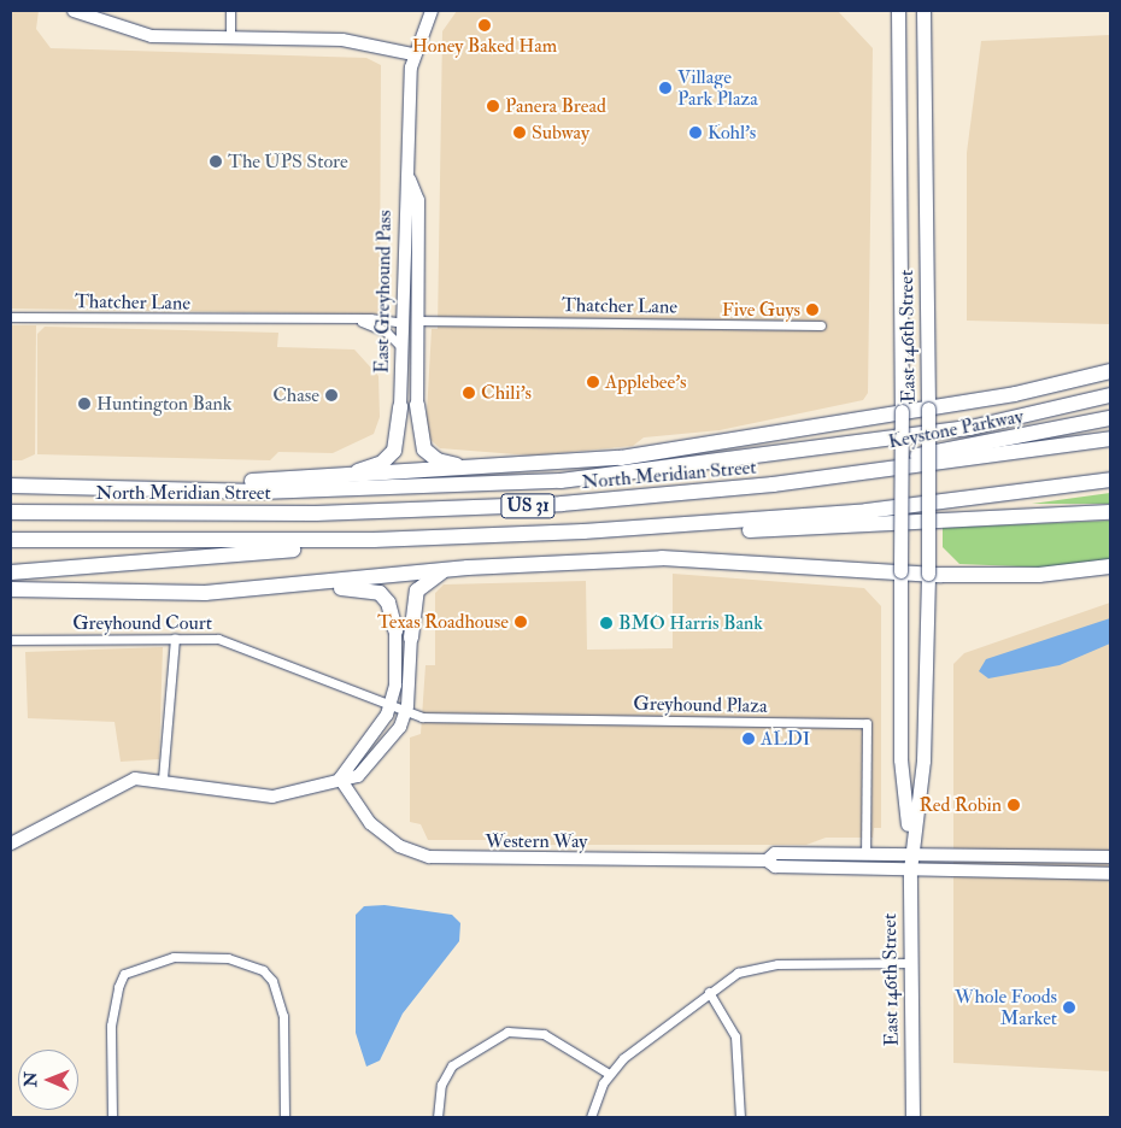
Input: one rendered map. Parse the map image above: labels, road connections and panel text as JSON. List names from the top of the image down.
{
  "streets": {
    "highway": ["Keystone Parkway", "North Meridian Street", "US 31"],
    "main road": ["East 146th Street"],
    "street": [
      "East Greyhound Pass",
      "Thatcher Lane",
      "Greyhound Court",
      "Greyhound Plaza",
      "Western Way"
    ]
  },
  "crossings": [
    ["East Greyhound Pass", "Thatcher Lane"],
    ["East 146th Street", "Western Way"],
    ["Keystone Parkway", "North Meridian Street"],
    ["Greyhound Court", "Greyhound Plaza"],
    ["Greyhound Plaza", "Western Way"]
  ],
  "places": [
    "Honey Baked Ham",
    "Village Park Plaza",
    "Panera Bread",
    "Subway",
    "Kohl's",
    "The UPS Store",
    "Five Guys",
    "Applebee's",
    "Chili's",
    "Chase",
    "Huntington Bank",
    "Texas Roadhouse",
    "BMO Harris Bank",
    "ALDI",
    "Red Robin",
    "Whole Foods Market"
  ],
  "north": "left"
}
